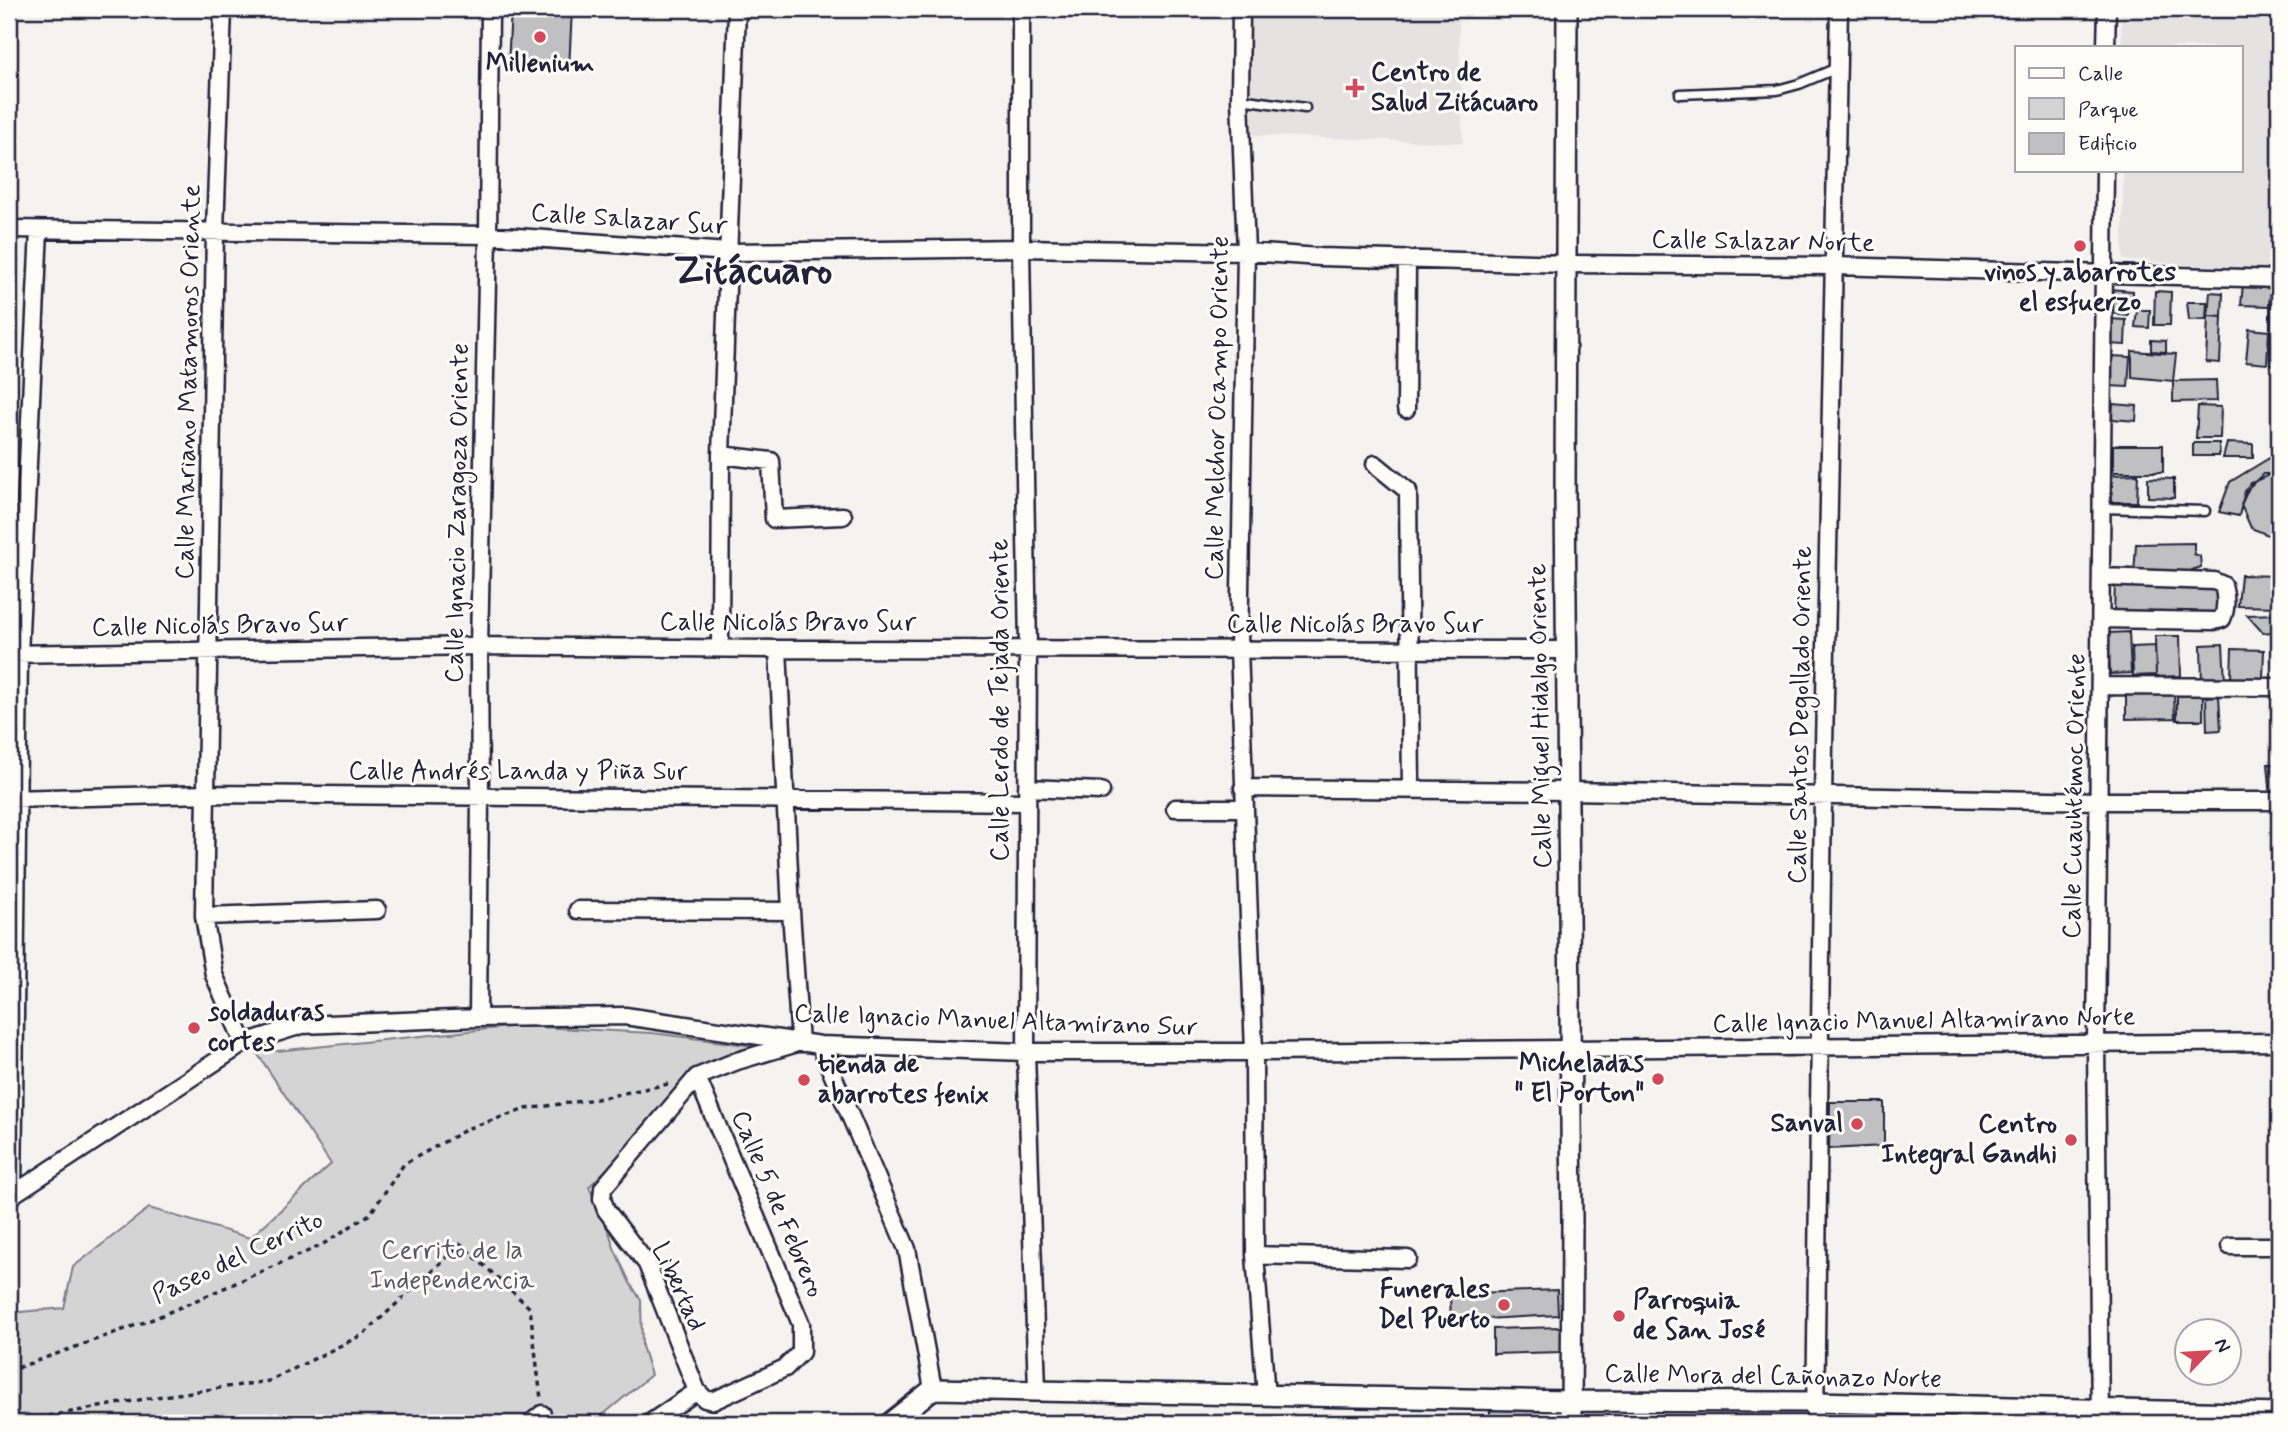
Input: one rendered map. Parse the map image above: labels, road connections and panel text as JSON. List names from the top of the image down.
{
  "streets": {
    "street": [
      "Calle Salazar Sur",
      "Calle Salazar Norte",
      "Calle Mariano Matamoros Oriente",
      "Calle Melchor Ocampo Oriente",
      "Calle Ignacio Zaragoza Oriente",
      "Calle Nicolás Bravo Sur",
      "Calle Lerdo de Tejada Oriente",
      "Calle Santos Degollado Oriente",
      "Calle Miguel Hidalgo Oriente",
      "Calle Andrés Landa y Piña Sur",
      "Calle Cuauhtémoc Oriente",
      "Calle Ignacio Manuel Altamirano Sur",
      "Calle Ignacio Manuel Altamirano Norte",
      "Calle 5 de Febrero",
      "Libertad",
      "Calle Mora del Cañonazo Norte"
    ],
    "path": ["Paseo del Cerrito"]
  },
  "crossings": [
    ["Calle Salazar Sur", "Calle Salazar Norte"],
    ["Calle Salazar Sur", "Calle Mariano Matamoros Oriente"],
    ["Calle Salazar Sur", "Calle Melchor Ocampo Oriente"],
    ["Calle Salazar Sur", "Calle Ignacio Zaragoza Oriente"],
    ["Calle Salazar Sur", "Calle Lerdo de Tejada Oriente"],
    ["Calle Salazar Norte", "Calle Melchor Ocampo Oriente"],
    ["Calle Salazar Norte", "Calle Santos Degollado Oriente"],
    ["Calle Salazar Norte", "Calle Miguel Hidalgo Oriente"],
    ["Calle Salazar Norte", "Calle Cuauhtémoc Oriente"],
    ["Calle Mariano Matamoros Oriente", "Calle Nicolás Bravo Sur"],
    ["Calle Mariano Matamoros Oriente", "Calle Andrés Landa y Piña Sur"],
    ["Calle Mariano Matamoros Oriente", "Calle Ignacio Manuel Altamirano Sur"],
    ["Calle Melchor Ocampo Oriente", "Calle Nicolás Bravo Sur"],
    ["Calle Melchor Ocampo Oriente", "Calle Ignacio Manuel Altamirano Sur"],
    ["Calle Melchor Ocampo Oriente", "Calle Mora del Cañonazo Norte"],
    ["Calle Ignacio Zaragoza Oriente", "Calle Nicolás Bravo Sur"],
    ["Calle Ignacio Zaragoza Oriente", "Calle Andrés Landa y Piña Sur"],
    ["Calle Ignacio Zaragoza Oriente", "Calle Ignacio Manuel Altamirano Sur"],
    ["Calle Nicolás Bravo Sur", "Calle Lerdo de Tejada Oriente"],
    ["Calle Nicolás Bravo Sur", "Calle Miguel Hidalgo Oriente"],
    ["Calle Lerdo de Tejada Oriente", "Calle Andrés Landa y Piña Sur"],
    ["Calle Lerdo de Tejada Oriente", "Calle Ignacio Manuel Altamirano Sur"],
    ["Calle Lerdo de Tejada Oriente", "Calle Mora del Cañonazo Norte"],
    ["Calle Santos Degollado Oriente", "Calle Ignacio Manuel Altamirano Norte"],
    ["Calle Santos Degollado Oriente", "Calle Mora del Cañonazo Norte"],
    ["Calle Miguel Hidalgo Oriente", "Calle Ignacio Manuel Altamirano Sur"],
    ["Calle Miguel Hidalgo Oriente", "Calle Ignacio Manuel Altamirano Norte"],
    ["Calle Miguel Hidalgo Oriente", "Calle Mora del Cañonazo Norte"],
    ["Calle Cuauhtémoc Oriente", "Calle Ignacio Manuel Altamirano Norte"],
    ["Calle Cuauhtémoc Oriente", "Calle Mora del Cañonazo Norte"],
    ["Calle Ignacio Manuel Altamirano Sur", "Calle Ignacio Manuel Altamirano Norte"],
    ["Calle 5 de Febrero", "Paseo del Cerrito"],
    ["Calle 5 de Febrero", "Libertad"],
    ["Paseo del Cerrito", "Libertad"]
  ],
  "districts": ["Zitácuaro"],
  "parks": ["Cerrito de la Independencia"],
  "places": {
    "other": [
      "Millenium",
      "vinos y abarrotes el esfuerzo",
      "soldaduras cortes",
      "Micheladas \" El Porton\"",
      "tienda de abarrotes fenix",
      "Sanval",
      "Centro Integral Gandhi",
      "Funerales Del Puerto",
      "Parroquia de San José"
    ],
    "health": ["Centro de Salud Zitácuaro"]
  },
  "legend": ["Calle", "Parque", "Edificio"],
  "north": "top right"
}
